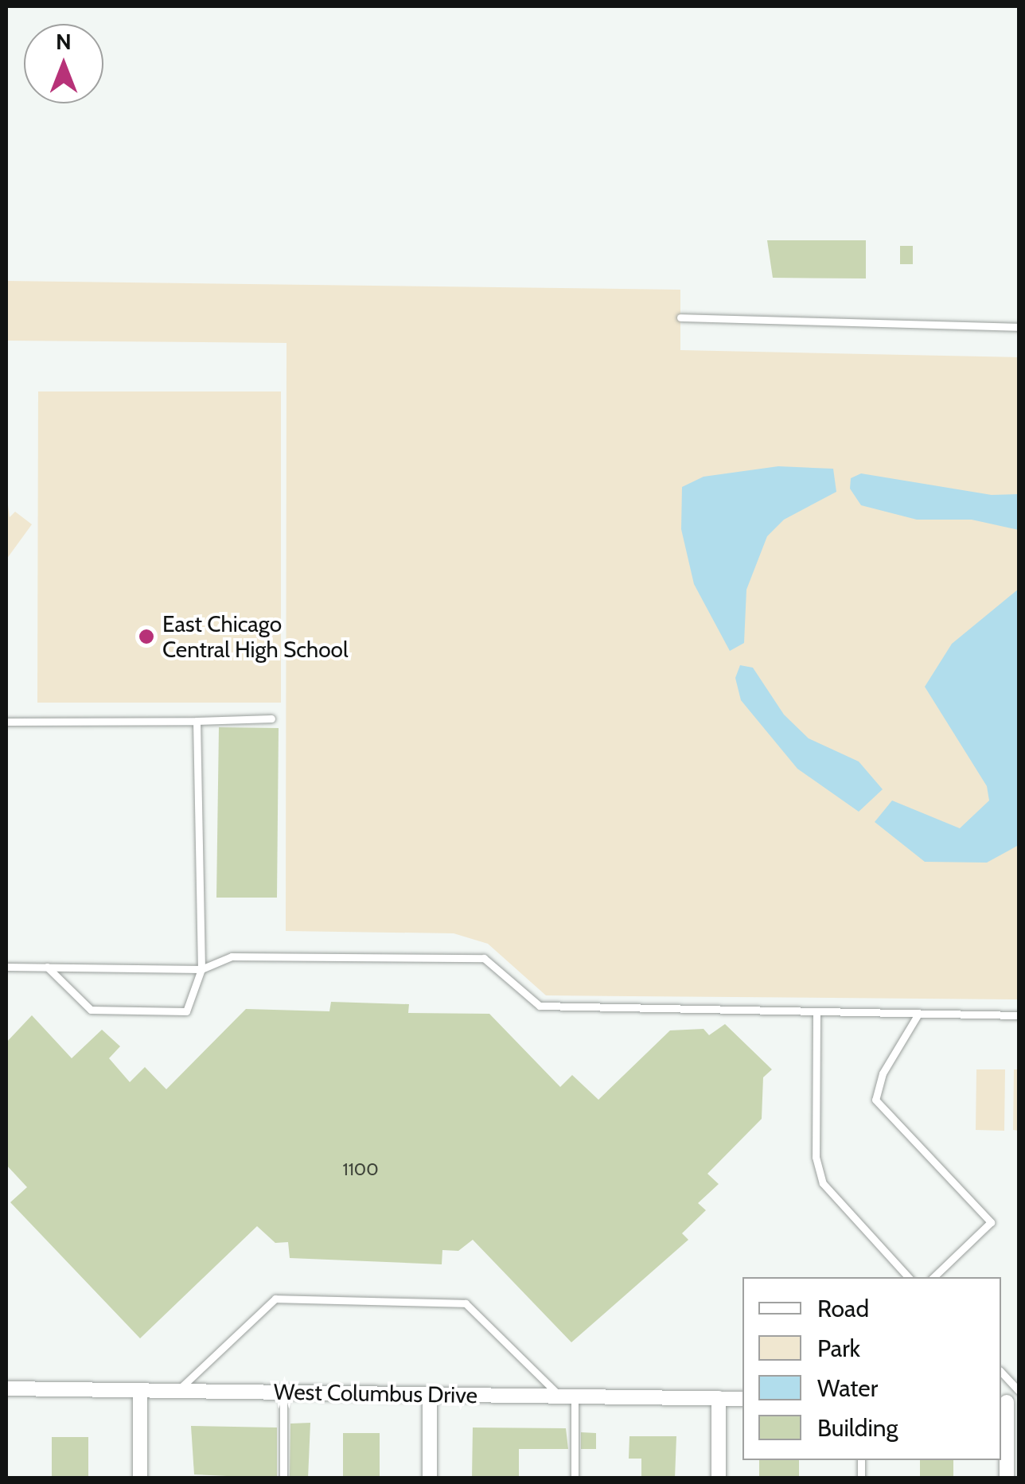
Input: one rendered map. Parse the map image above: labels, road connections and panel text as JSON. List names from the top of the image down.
{
  "streets": {
    "street": ["West Columbus Drive"]
  },
  "places": ["East Chicago Central High School"],
  "house_numbers": ["1100"],
  "legend": [
    "Road",
    "Park",
    "Water",
    "Building"
  ],
  "north": "top"
}
